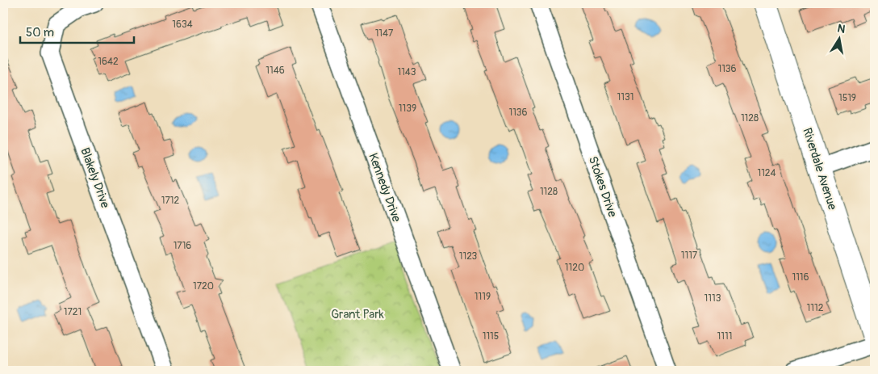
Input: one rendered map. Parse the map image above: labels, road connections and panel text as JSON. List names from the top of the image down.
{
  "streets": {
    "street": [
      "Riverdale Avenue",
      "Blakely Drive",
      "Stokes Drive",
      "Kennedy Drive"
    ]
  },
  "parks": ["Grant Park"],
  "house_numbers": [
    "1634",
    "1147",
    "1642",
    "1136",
    "1146",
    "1143",
    "1131",
    "1519",
    "1139",
    "1136",
    "1128",
    "1124",
    "1128",
    "1712",
    "1716",
    "1117",
    "1123",
    "1120",
    "1116",
    "1720",
    "1119",
    "1113",
    "1112",
    "1721",
    "1115",
    "1111"
  ],
  "scale_bar": "50 m",
  "north": "top"
}
